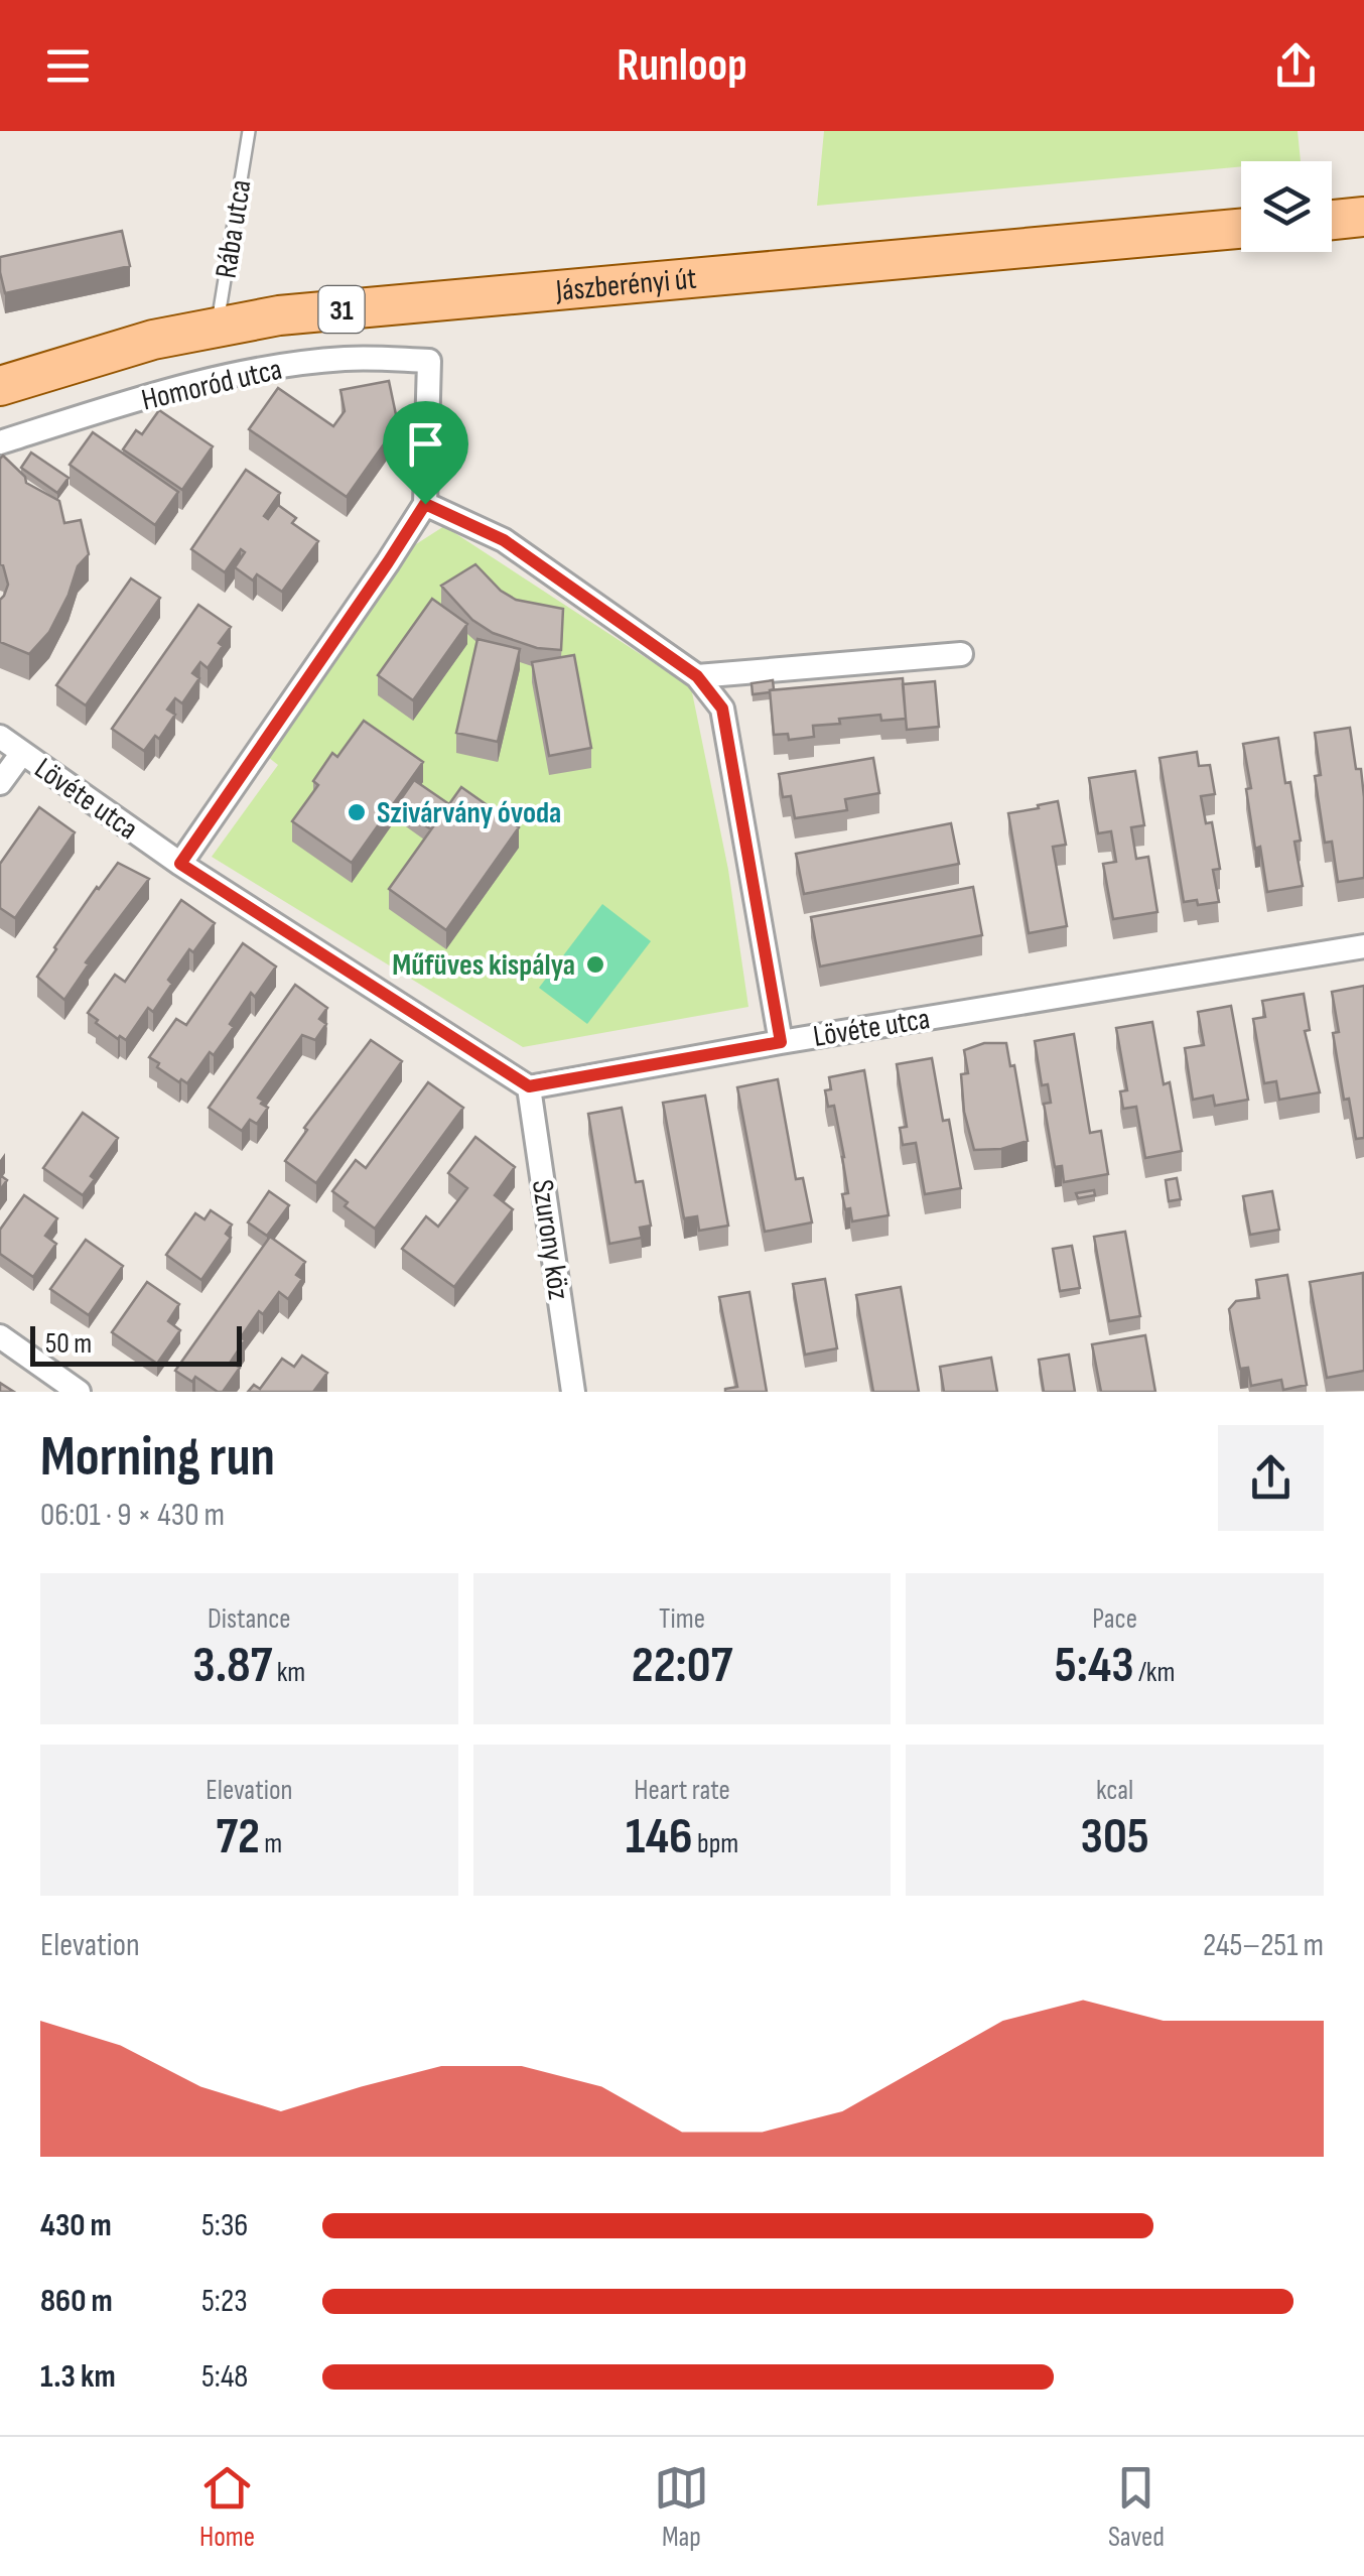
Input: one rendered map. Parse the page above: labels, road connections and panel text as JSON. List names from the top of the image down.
{
  "streets": {
    "main road": ["Jászberényi út", "31"],
    "street": ["Homoród utca", "Lövéte utca", "Szurony köz"],
    "lane": ["Rába utca"]
  },
  "crossings": [
    ["Rába utca", "Jászberényi út"],
    ["Lövéte utca", "Szurony köz"]
  ],
  "places": ["Szivárvány óvoda", "Műfüves kispálya"],
  "scale_bar": "50 m",
  "page": {
    "header": "Runloop",
    "scale": "50 m",
    "heading": ["Morning run", "06:01 · 9 × 430 m"],
    "stats": [
      ["Distance", "3.87 km"],
      ["Time", "22:07"],
      ["Pace", "5:43 /km"],
      ["Elevation", "72 m"],
      ["Heart rate", "146 bpm"],
      ["kcal", "305"]
    ],
    "chart": ["Elevation", "245–251 m"],
    "list": [
      {
        "name": "430 m",
        "note": "5:36"
      },
      {
        "name": "860 m",
        "note": "5:23"
      },
      {
        "name": "1.3 km",
        "note": "5:48"
      }
    ],
    "tabs": ["Home", "Map", "Saved"]
  }
}
